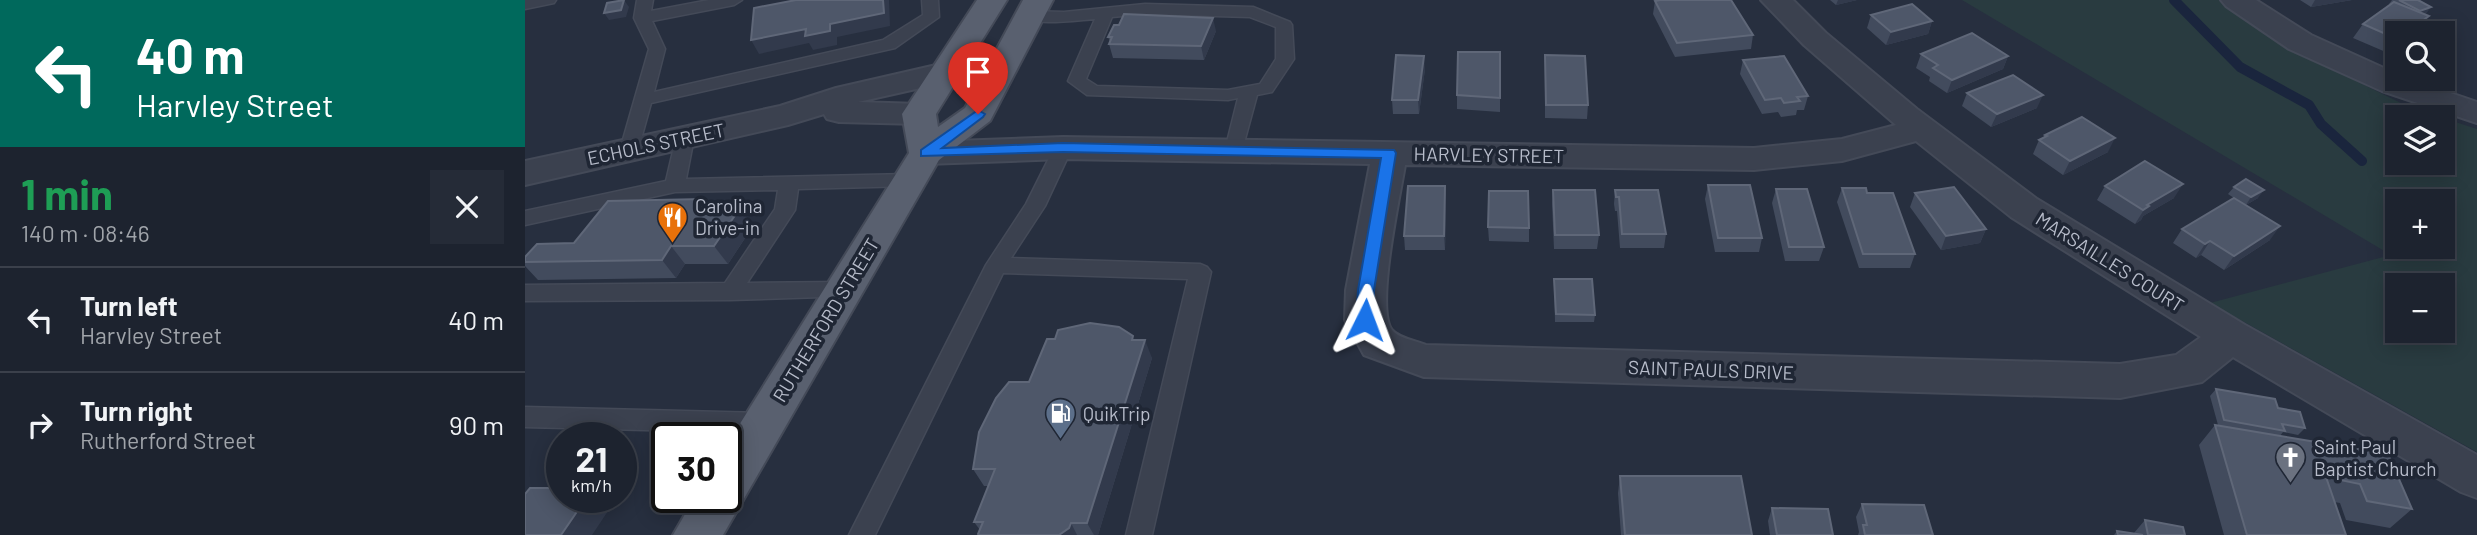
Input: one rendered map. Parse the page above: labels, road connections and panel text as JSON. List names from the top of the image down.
{
  "streets": {
    "main road": ["RUTHERFORD STREET"],
    "street": [
      "ECHOLS STREET",
      "HARVLEY STREET",
      "MARSAILLES COURT",
      "SAINT PAULS DRIVE"
    ]
  },
  "crossings": [
    ["HARVLEY STREET", "MARSAILLES COURT"],
    ["HARVLEY STREET", "RUTHERFORD STREET"],
    ["HARVLEY STREET", "SAINT PAULS DRIVE"],
    ["MARSAILLES COURT", "SAINT PAULS DRIVE"]
  ],
  "places": {
    "restaurant": ["Carolina Drive-in"],
    "fuel station": ["QuikTrip"],
    "church": ["Saint Paul Baptist Church"]
  },
  "page": {
    "turn": ["40 m", "Harvley Street"],
    "map_buttons": ["+", "−"],
    "heading": ["1 min", "140 m · 08:46"],
    "list": [
      {
        "name": "Turn left",
        "note": "Harvley Street",
        "value": "40 m"
      },
      {
        "name": "Turn right",
        "note": "Rutherford Street",
        "value": "90 m"
      }
    ],
    "speed": "21 km/h",
    "limit": "30"
  }
}
